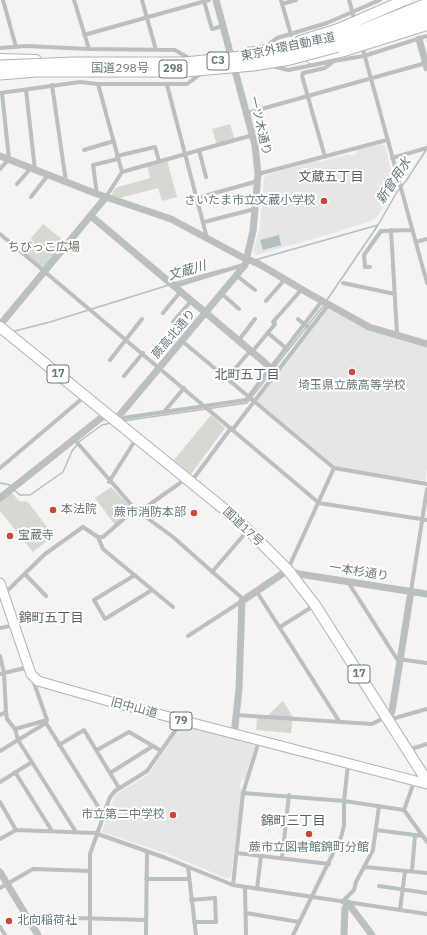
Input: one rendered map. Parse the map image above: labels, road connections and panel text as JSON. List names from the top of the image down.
{
  "streets": {
    "highway": [
      "東京外環自動車道",
      "C3",
      "国道298号",
      "298",
      "17",
      "国道17号"
    ],
    "main road": ["旧中山道", "79"],
    "street": ["一ツ木通り", "蕨高北通り", "一本杉通り"]
  },
  "crossings": [
    ["東京外環自動車道", "国道298号"],
    ["国道298号", "一ツ木通り"],
    ["一ツ木通り", "蕨高北通り"],
    ["蕨高北通り", "国道17号"],
    ["国道17号", "一本杉通り"]
  ],
  "districts": [
    "文蔵五丁目",
    "北町五丁目",
    "錦町五丁目",
    "錦町三丁目"
  ],
  "water": ["新曾用水", "文蔵川"],
  "parks": ["ちびっこ広場"],
  "places": [
    "さいたま市立文蔵小学校",
    "埼玉県立蕨高等学校",
    "本法院",
    "蕨市消防本部",
    "宝蔵寺",
    "市立第二中学校",
    "蕨市立図書館錦町分館",
    "北向稲荷社"
  ]
}
